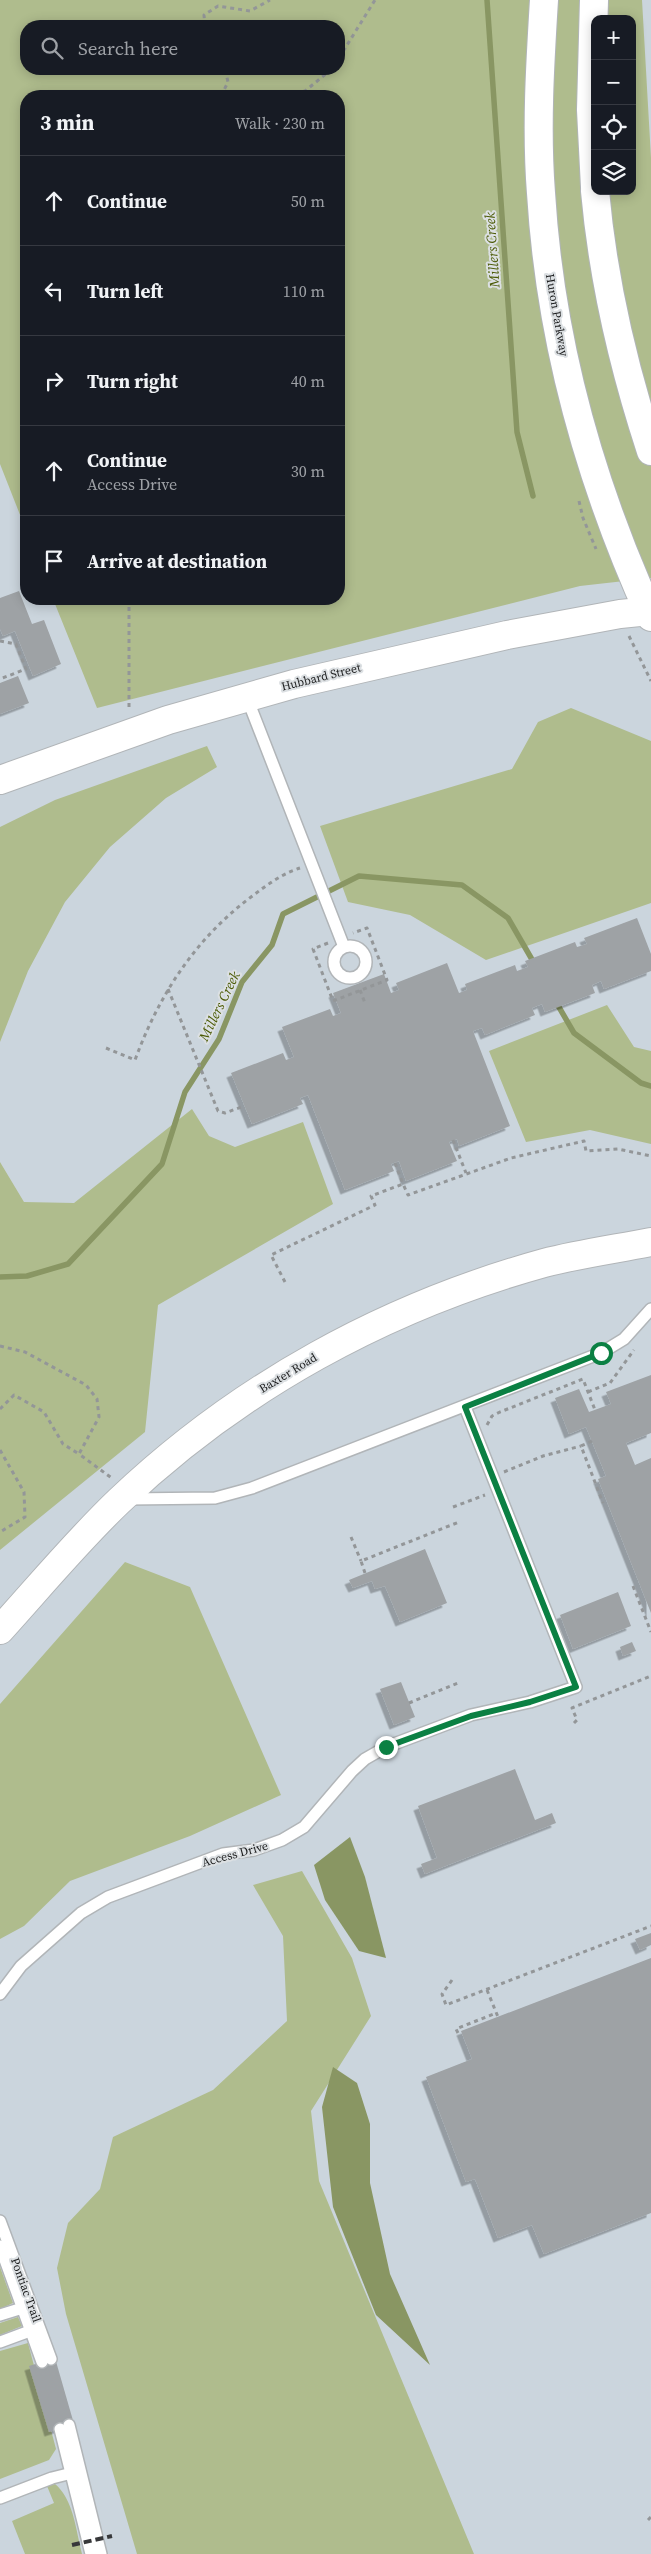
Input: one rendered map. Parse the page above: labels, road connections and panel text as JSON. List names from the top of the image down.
{
  "streets": {
    "street": ["Huron Parkway", "Hubbard Street", "Baxter Road"],
    "lane": ["Access Drive", "Pontiac Trail"]
  },
  "crossings": [
    ["Huron Parkway", "Hubbard Street"]
  ],
  "water": ["Millers Creek"],
  "page": {
    "map_buttons": ["+", "−"],
    "search": "Search here",
    "heading": ["3 min", "Walk · 230 m"],
    "list": [
      ["Continue", "50 m"],
      ["Turn left", "110 m"],
      ["Turn right", "40 m"],
      ["Continue", "Access Drive", "30 m"],
      "Arrive at destination"
    ]
  }
}
